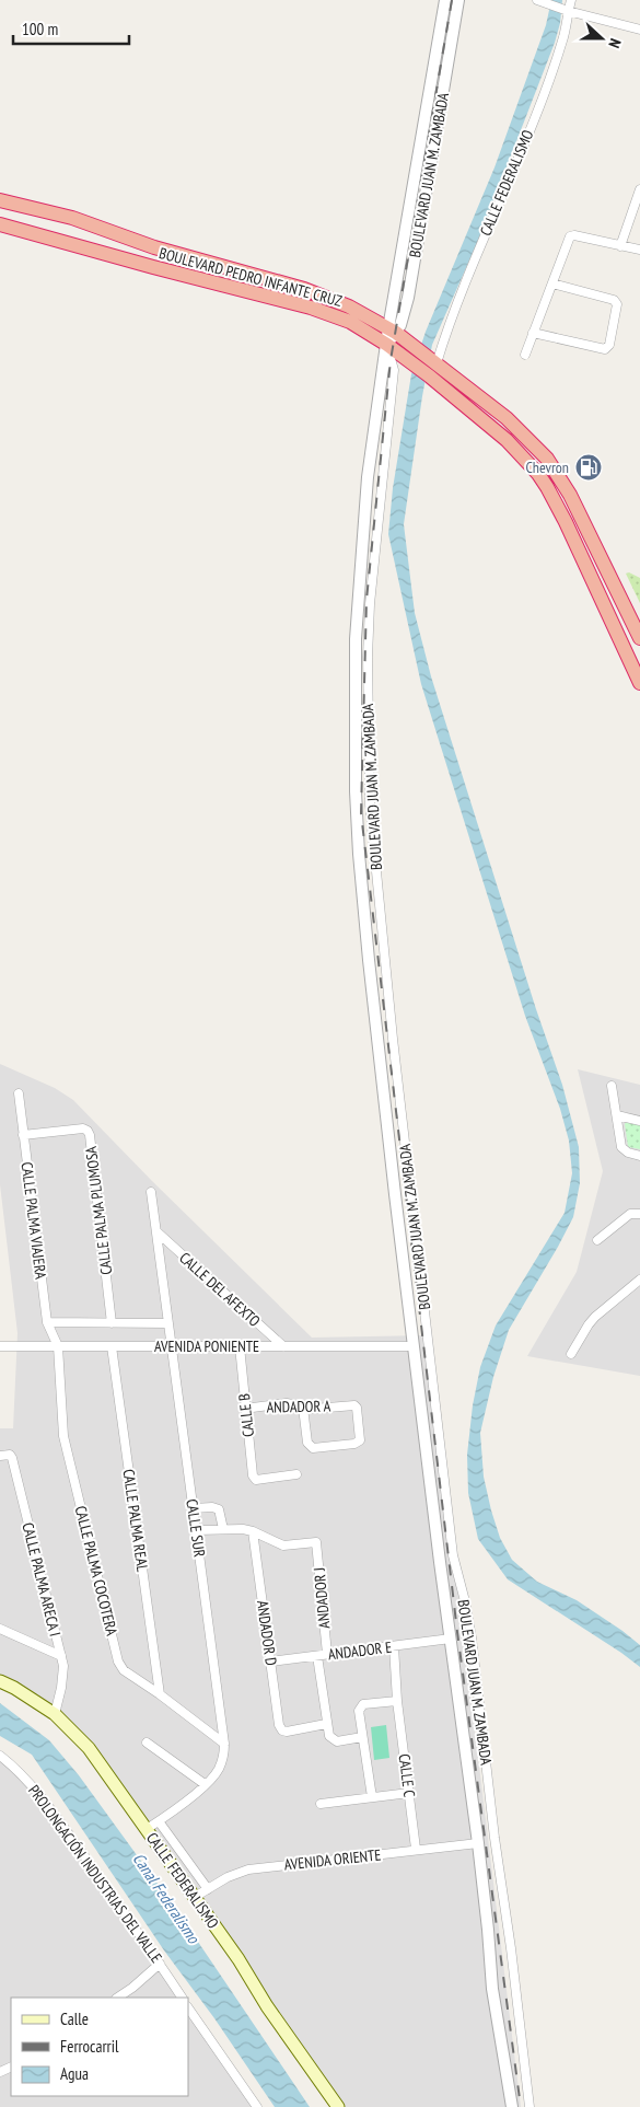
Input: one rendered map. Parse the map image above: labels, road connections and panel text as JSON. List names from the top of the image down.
{
  "streets": {
    "highway": ["BOULEVARD PEDRO INFANTE CRUZ"],
    "main road": ["CALLE FEDERALISMO"],
    "street": [
      "BOULEVARD JUAN M. ZAMBADA",
      "CALLE PALMA PLUMOSA",
      "CALLE PALMA VIAJERA",
      "CALLE DEL AFEXTO",
      "AVENIDA PONIENTE",
      "ANDADOR A",
      "CALLE B",
      "CALLE PALMA REAL",
      "CALLE SUR",
      "CALLE PALMA COCOTERA",
      "CALLE PALMA ARECA I",
      "ANDADOR J",
      "ANDADOR D",
      "ANDADOR E",
      "CALLE C",
      "AVENIDA ORIENTE",
      "PROLONGACIÓN INDUSTRIAS DEL VALLE"
    ]
  },
  "crossings": [
    ["BOULEVARD JUAN M. ZAMBADA", "BOULEVARD PEDRO INFANTE CRUZ"],
    ["BOULEVARD JUAN M. ZAMBADA", "AVENIDA PONIENTE"],
    ["BOULEVARD JUAN M. ZAMBADA", "ANDADOR E"],
    ["BOULEVARD JUAN M. ZAMBADA", "AVENIDA ORIENTE"],
    ["CALLE FEDERALISMO", "BOULEVARD PEDRO INFANTE CRUZ"],
    ["CALLE FEDERALISMO", "CALLE SUR"],
    ["CALLE FEDERALISMO", "CALLE PALMA ARECA I"],
    ["CALLE FEDERALISMO", "AVENIDA ORIENTE"],
    ["CALLE PALMA PLUMOSA", "CALLE PALMA VIAJERA"],
    ["CALLE PALMA VIAJERA", "AVENIDA PONIENTE"],
    ["CALLE PALMA VIAJERA", "CALLE PALMA COCOTERA"],
    ["CALLE DEL AFEXTO", "AVENIDA PONIENTE"],
    ["CALLE DEL AFEXTO", "CALLE SUR"],
    ["AVENIDA PONIENTE", "CALLE B"],
    ["AVENIDA PONIENTE", "CALLE PALMA REAL"],
    ["AVENIDA PONIENTE", "CALLE SUR"],
    ["AVENIDA PONIENTE", "CALLE PALMA COCOTERA"],
    ["ANDADOR A", "CALLE B"],
    ["CALLE PALMA REAL", "CALLE PALMA COCOTERA"],
    ["CALLE SUR", "CALLE PALMA COCOTERA"],
    ["ANDADOR J", "ANDADOR D"],
    ["ANDADOR J", "ANDADOR E"],
    ["ANDADOR D", "ANDADOR E"],
    ["ANDADOR E", "CALLE C"],
    ["CALLE C", "AVENIDA ORIENTE"]
  ],
  "water": ["Canal Federalismo"],
  "places": {
    "fuel station": ["Chevron"]
  },
  "legend": ["Calle", "Ferrocarril", "Agua"],
  "scale_bar": "100 m",
  "north": "right"
}
